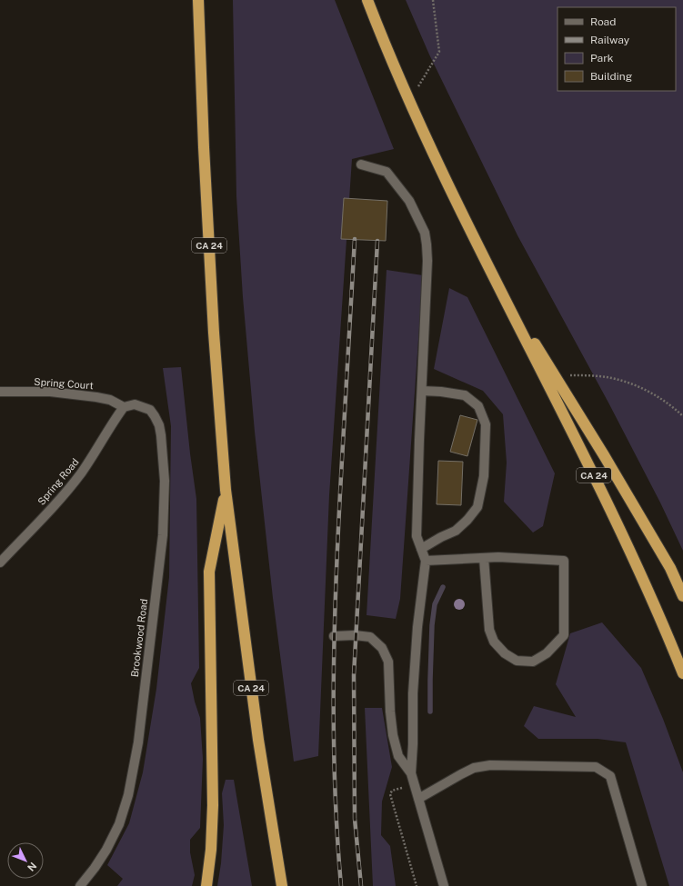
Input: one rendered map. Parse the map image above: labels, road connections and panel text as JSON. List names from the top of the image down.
{
  "streets": {
    "highway": ["CA 24"],
    "street": ["Spring Court", "Spring Road", "Brookwood Road"]
  },
  "crossings": [
    ["Spring Court", "Spring Road"],
    ["Spring Court", "Brookwood Road"],
    ["Spring Road", "Brookwood Road"]
  ],
  "legend": [
    "Road",
    "Railway",
    "Park",
    "Building"
  ],
  "north": "bottom right"
}
